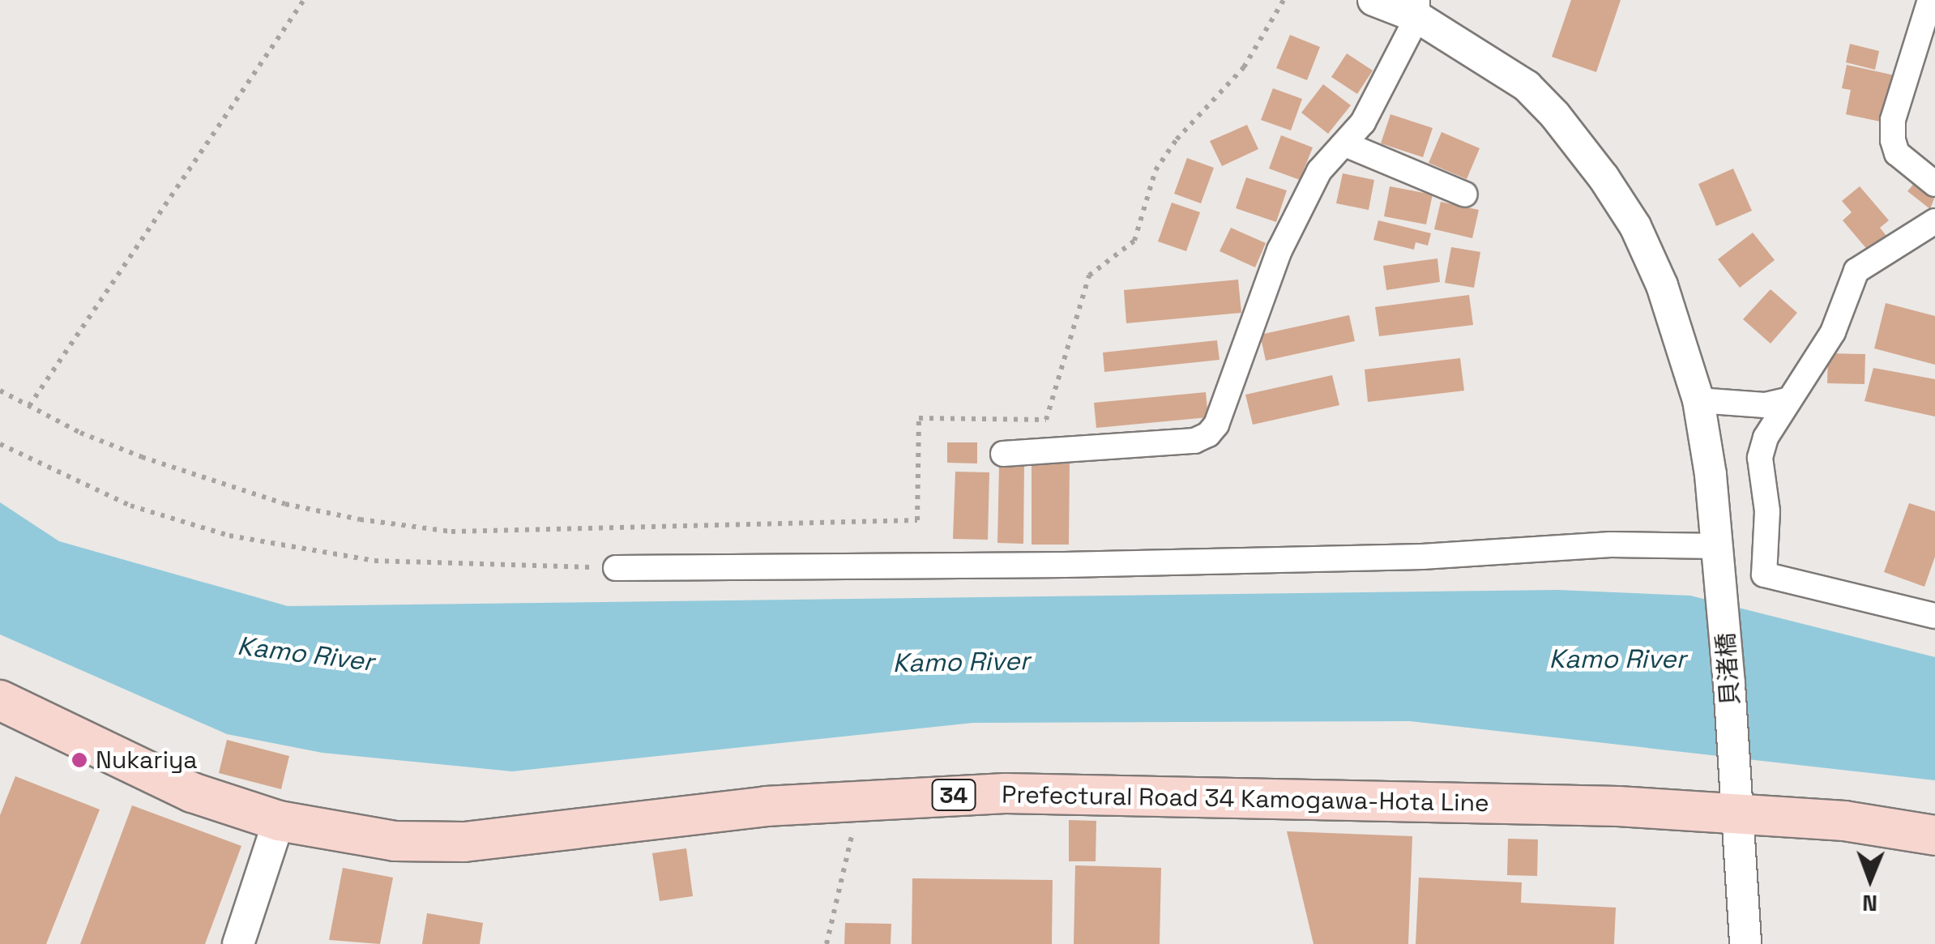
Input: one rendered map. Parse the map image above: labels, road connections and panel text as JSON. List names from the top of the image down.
{
  "streets": {
    "main road": ["34", "Prefectural Road 34 Kamogawa-Hota Line"],
    "street": ["貝渚橋"]
  },
  "crossings": [
    ["貝渚橋", "Prefectural Road 34 Kamogawa-Hota Line"]
  ],
  "water": ["Kamo River"],
  "places": ["Nukariya"],
  "north": "bottom"
}
